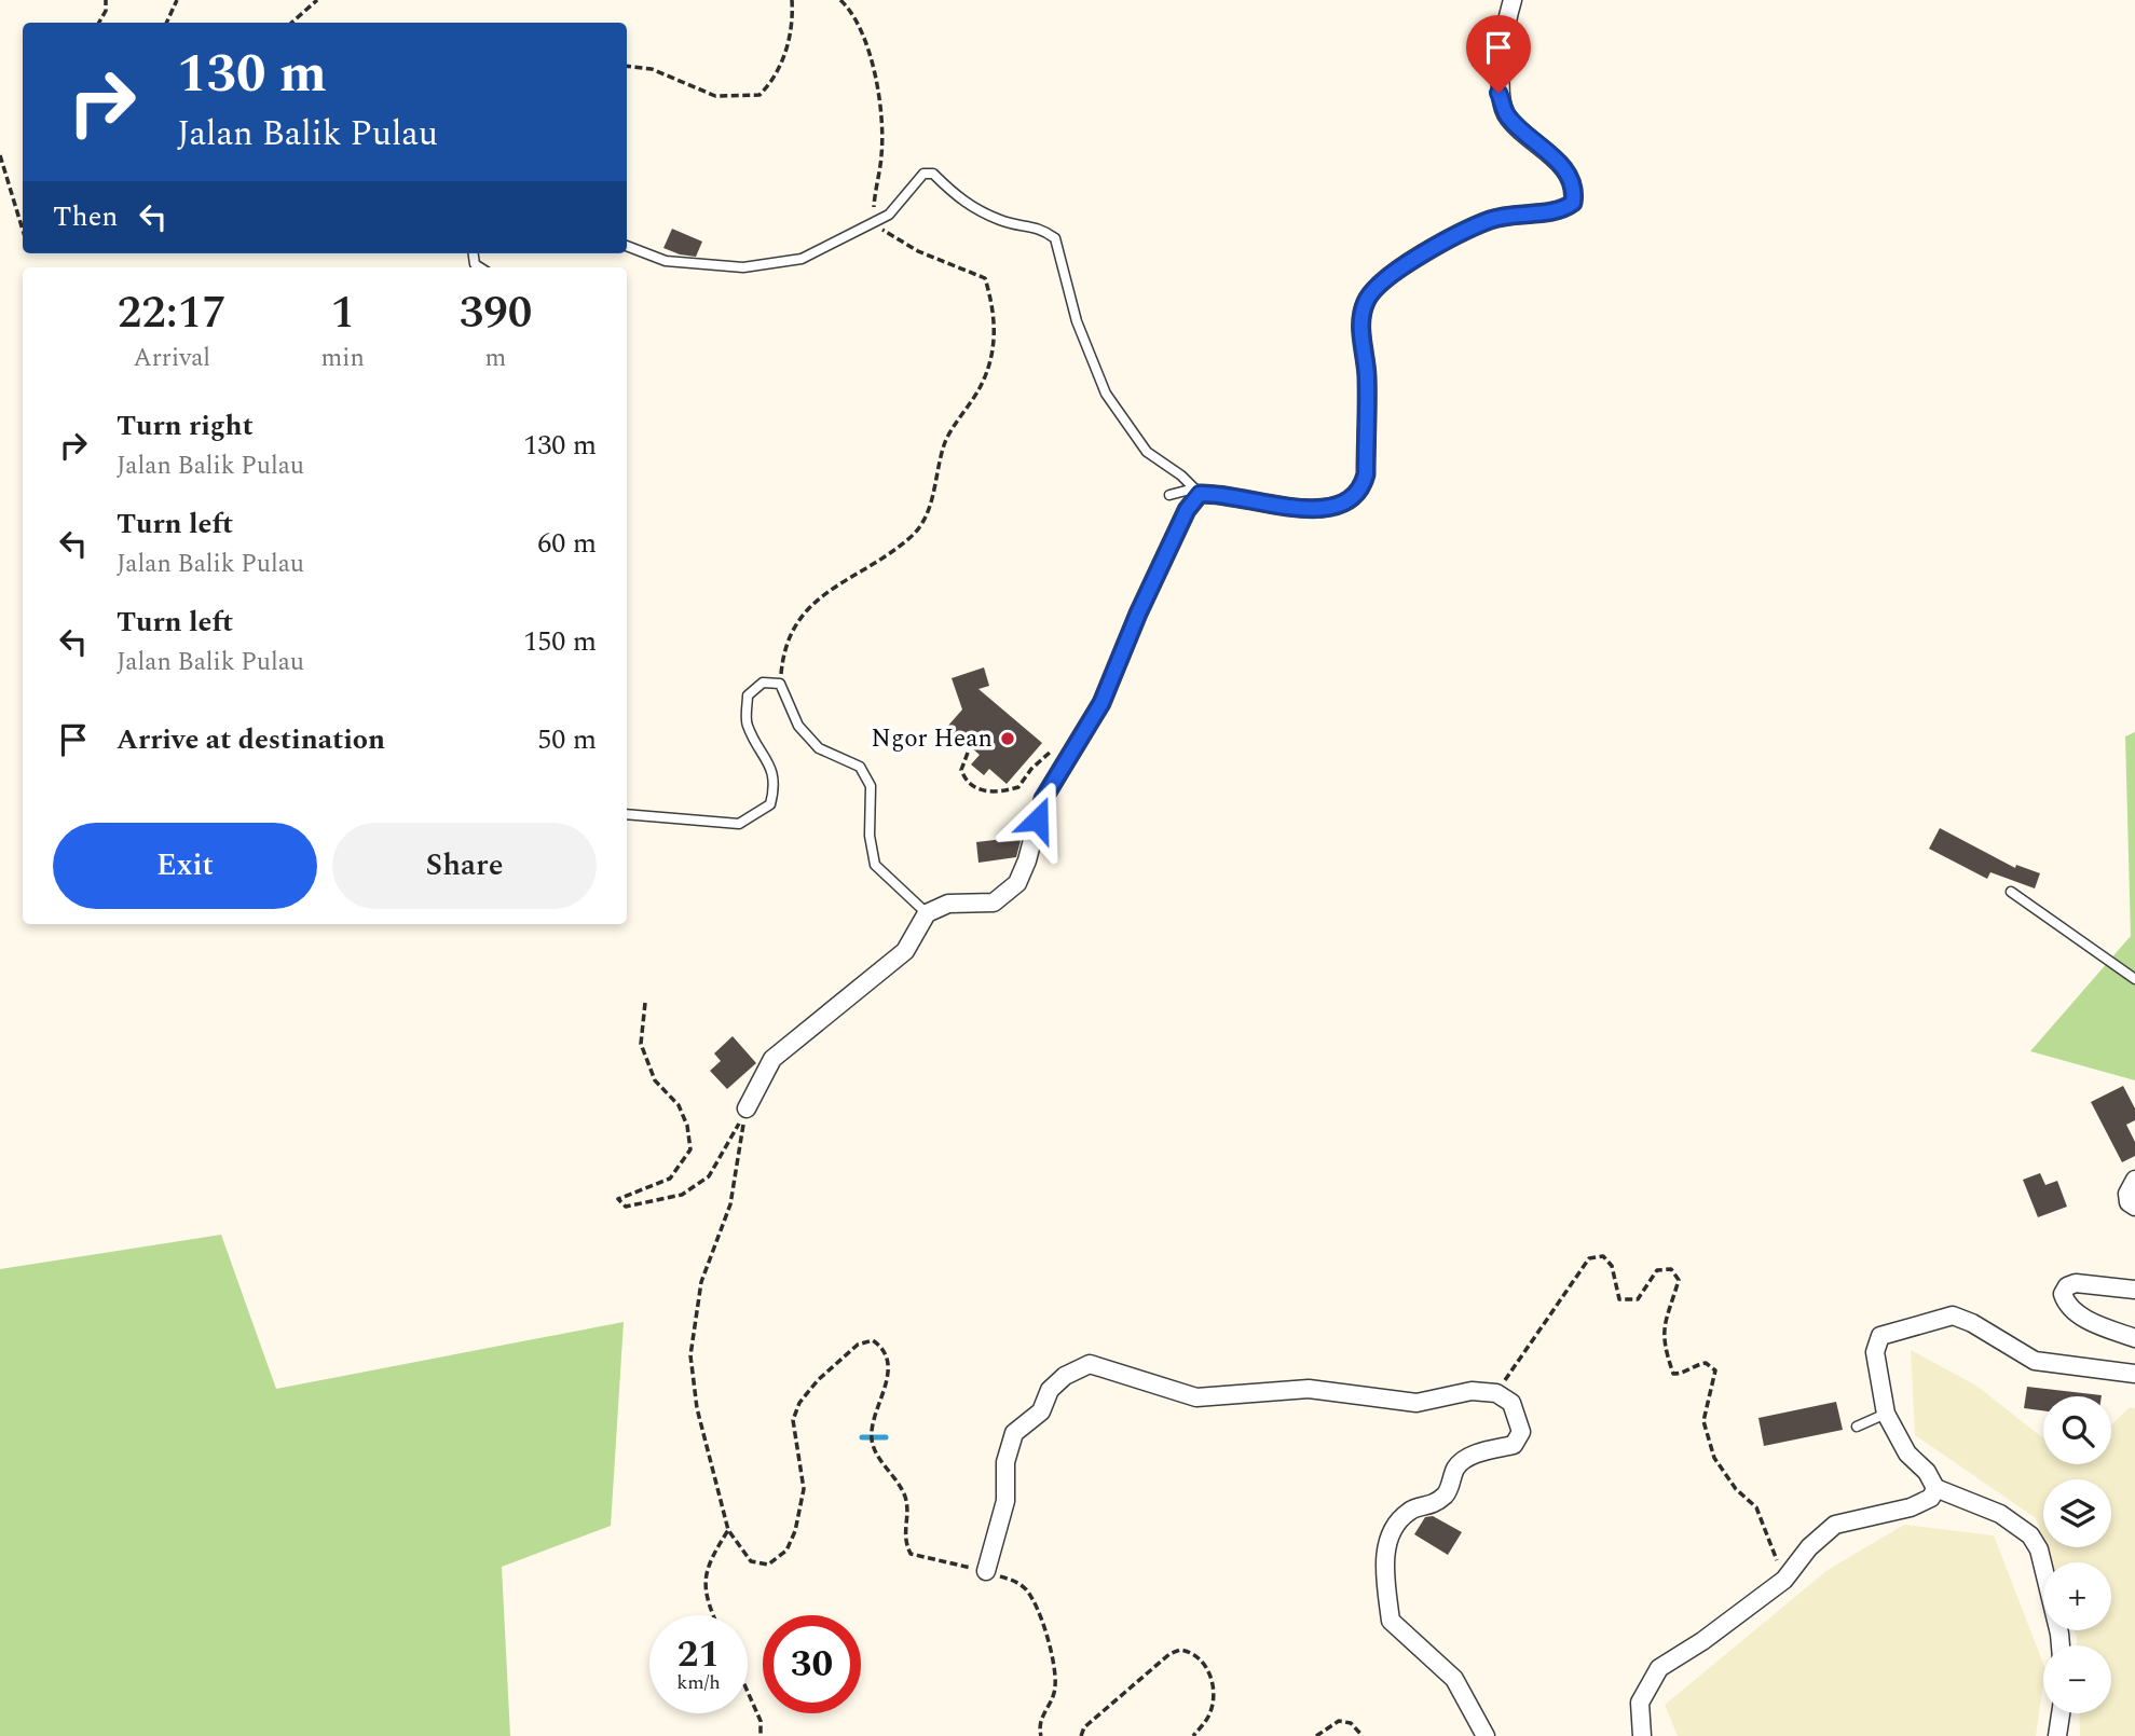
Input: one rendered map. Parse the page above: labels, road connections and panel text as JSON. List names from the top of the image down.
{
  "places": ["Ngor Hean"],
  "page": {
    "turn": ["130 m", "Jalan Balik Pulau"],
    "then": "Then",
    "eta": [
      "22:17",
      "Arrival",
      "1",
      "min",
      "390",
      "m"
    ],
    "list": [
      {
        "name": "Turn right",
        "note": "Jalan Balik Pulau",
        "value": "130 m"
      },
      {
        "name": "Turn left",
        "note": "Jalan Balik Pulau",
        "value": "60 m"
      },
      {
        "name": "Turn left",
        "note": "Jalan Balik Pulau",
        "value": "150 m"
      },
      {
        "name": "Arrive at destination",
        "value": "50 m"
      }
    ],
    "buttons": ["Exit", "Share"],
    "map_buttons": ["+", "−"],
    "speed": "21 km/h",
    "limit": "30"
  }
}
